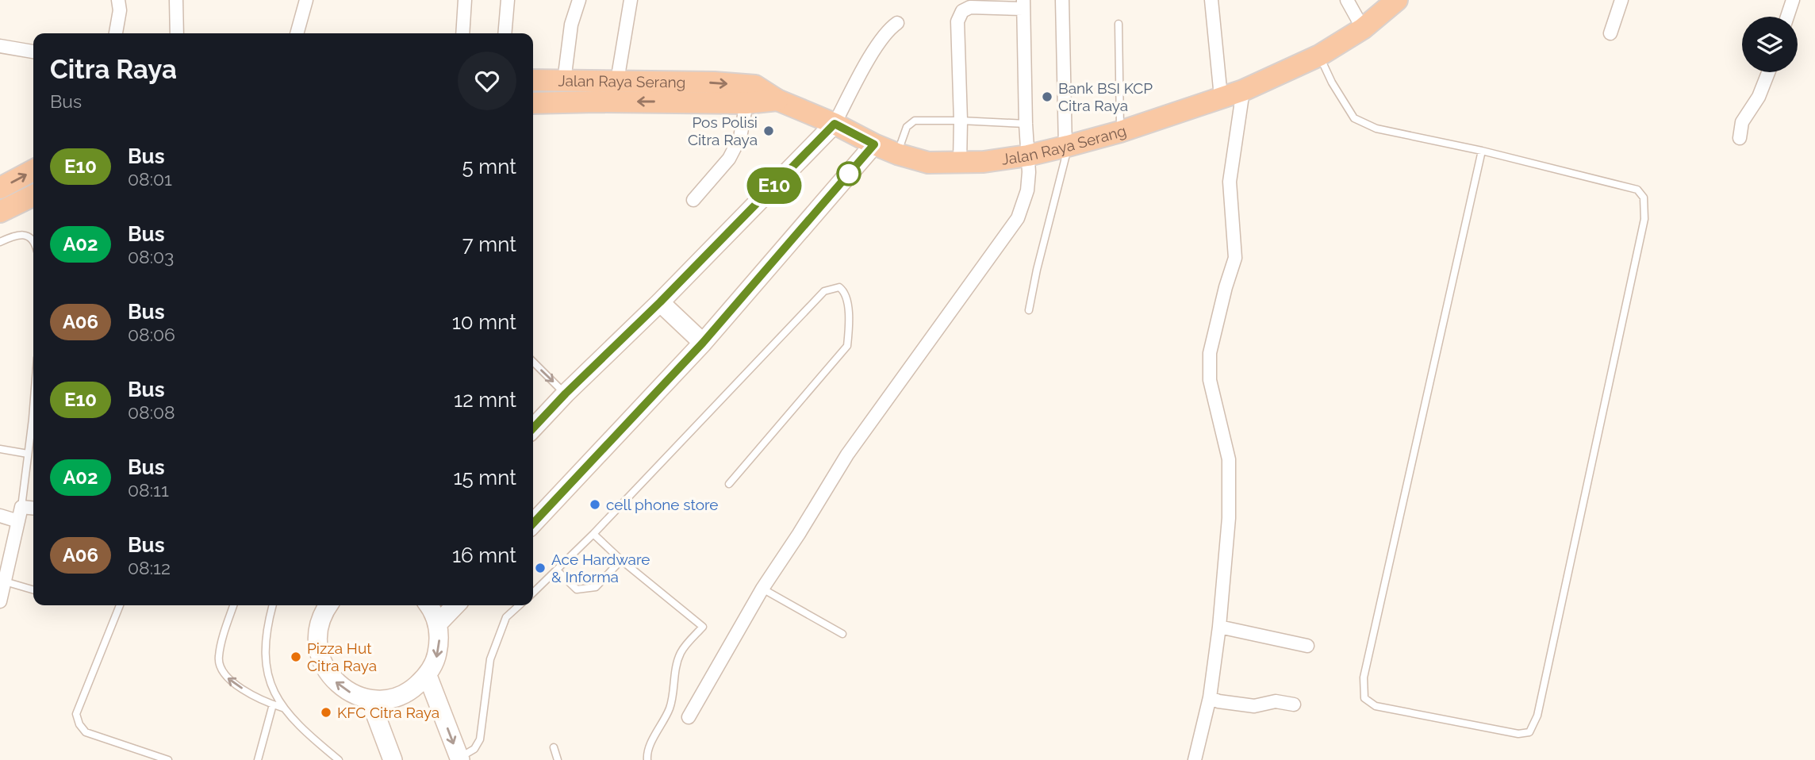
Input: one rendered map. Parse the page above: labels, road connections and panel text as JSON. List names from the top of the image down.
{
  "streets": {
    "highway": ["Jalan Raya Serang"]
  },
  "places": [
    "Bank BSI KCP Citra Raya",
    "Pos Polisi Citra Raya",
    "cell phone store",
    "Ace Hardware & Informa",
    "Pizza Hut Citra Raya",
    "KFC Citra Raya"
  ],
  "lines": ["bus line E10"],
  "page": {
    "on_map": "E10",
    "heading": ["Citra Raya", "Bus"],
    "list": [
      {
        "mark": "E10",
        "name": "Bus",
        "note": "08:01",
        "value": "5 mnt"
      },
      {
        "mark": "A02",
        "name": "Bus",
        "note": "08:03",
        "value": "7 mnt"
      },
      {
        "mark": "A06",
        "name": "Bus",
        "note": "08:06",
        "value": "10 mnt"
      },
      {
        "mark": "E10",
        "name": "Bus",
        "note": "08:08",
        "value": "12 mnt"
      },
      {
        "mark": "A02",
        "name": "Bus",
        "note": "08:11",
        "value": "15 mnt"
      },
      {
        "mark": "A06",
        "name": "Bus",
        "note": "08:12",
        "value": "16 mnt"
      }
    ]
  }
}
